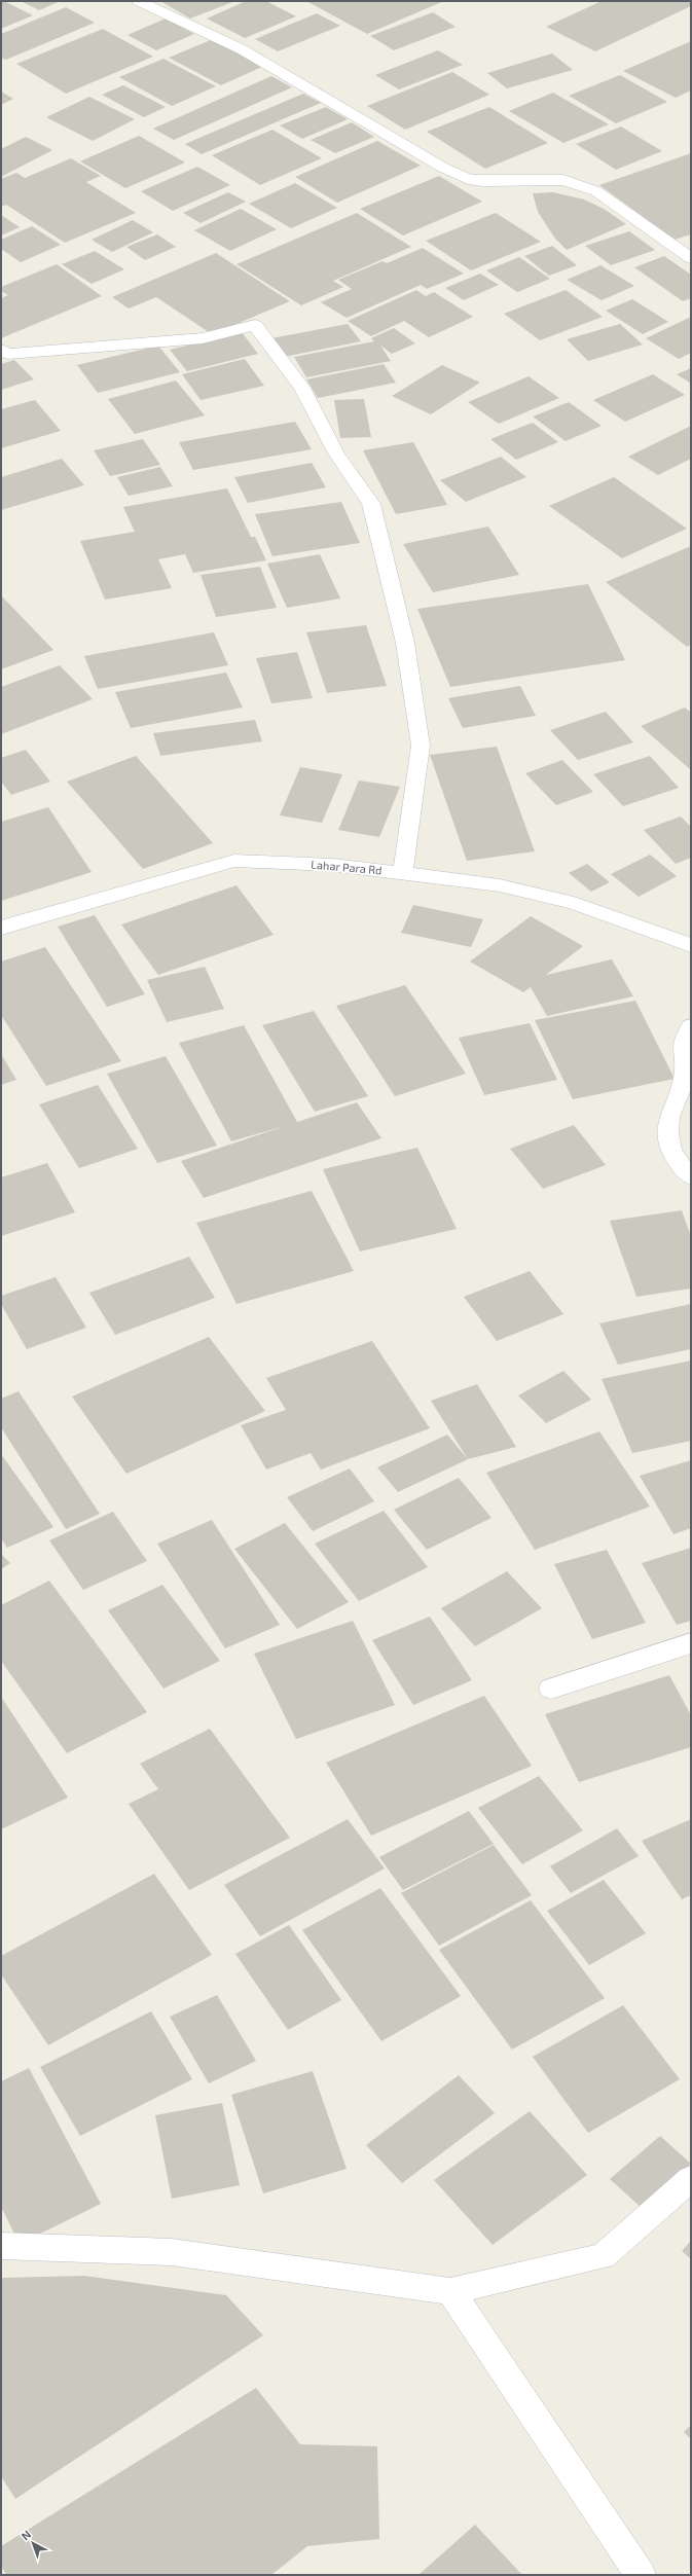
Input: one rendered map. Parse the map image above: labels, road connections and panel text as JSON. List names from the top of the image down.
{
  "streets": {
    "street": ["Lahar Para Rd"]
  },
  "north": "top left"
}
